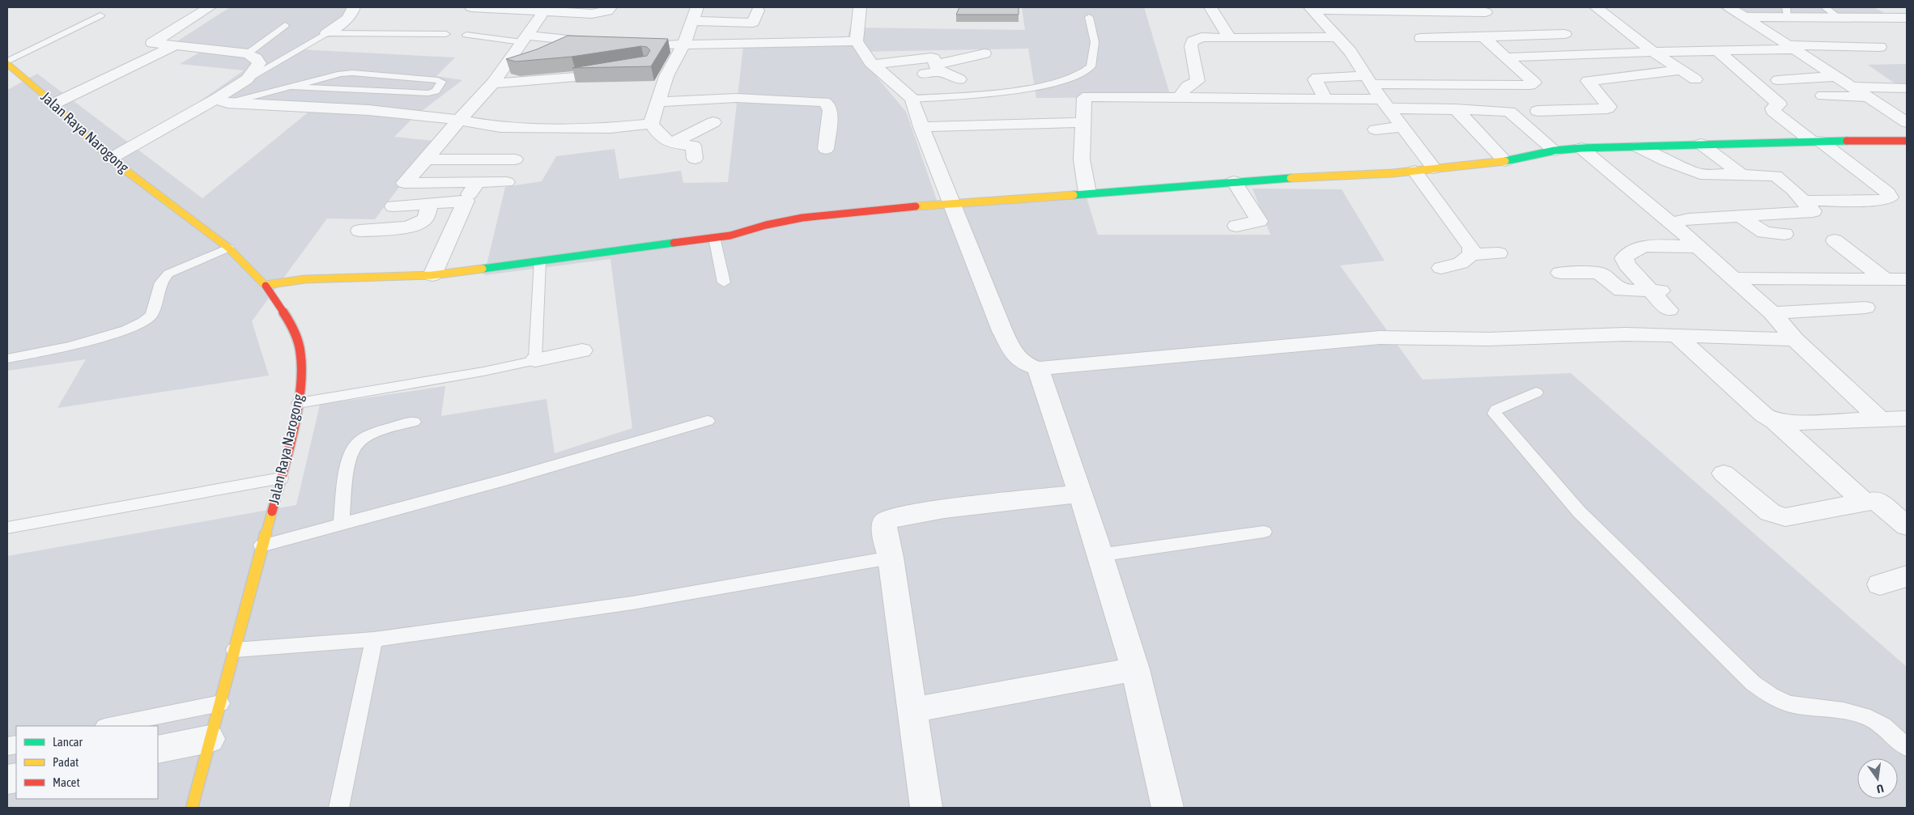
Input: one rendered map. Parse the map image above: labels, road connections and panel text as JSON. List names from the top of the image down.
{
  "streets": {
    "street": ["Jalan Raya Narogong"]
  },
  "legend": ["Lancar", "Padat", "Macet"],
  "north": "bottom"
}
